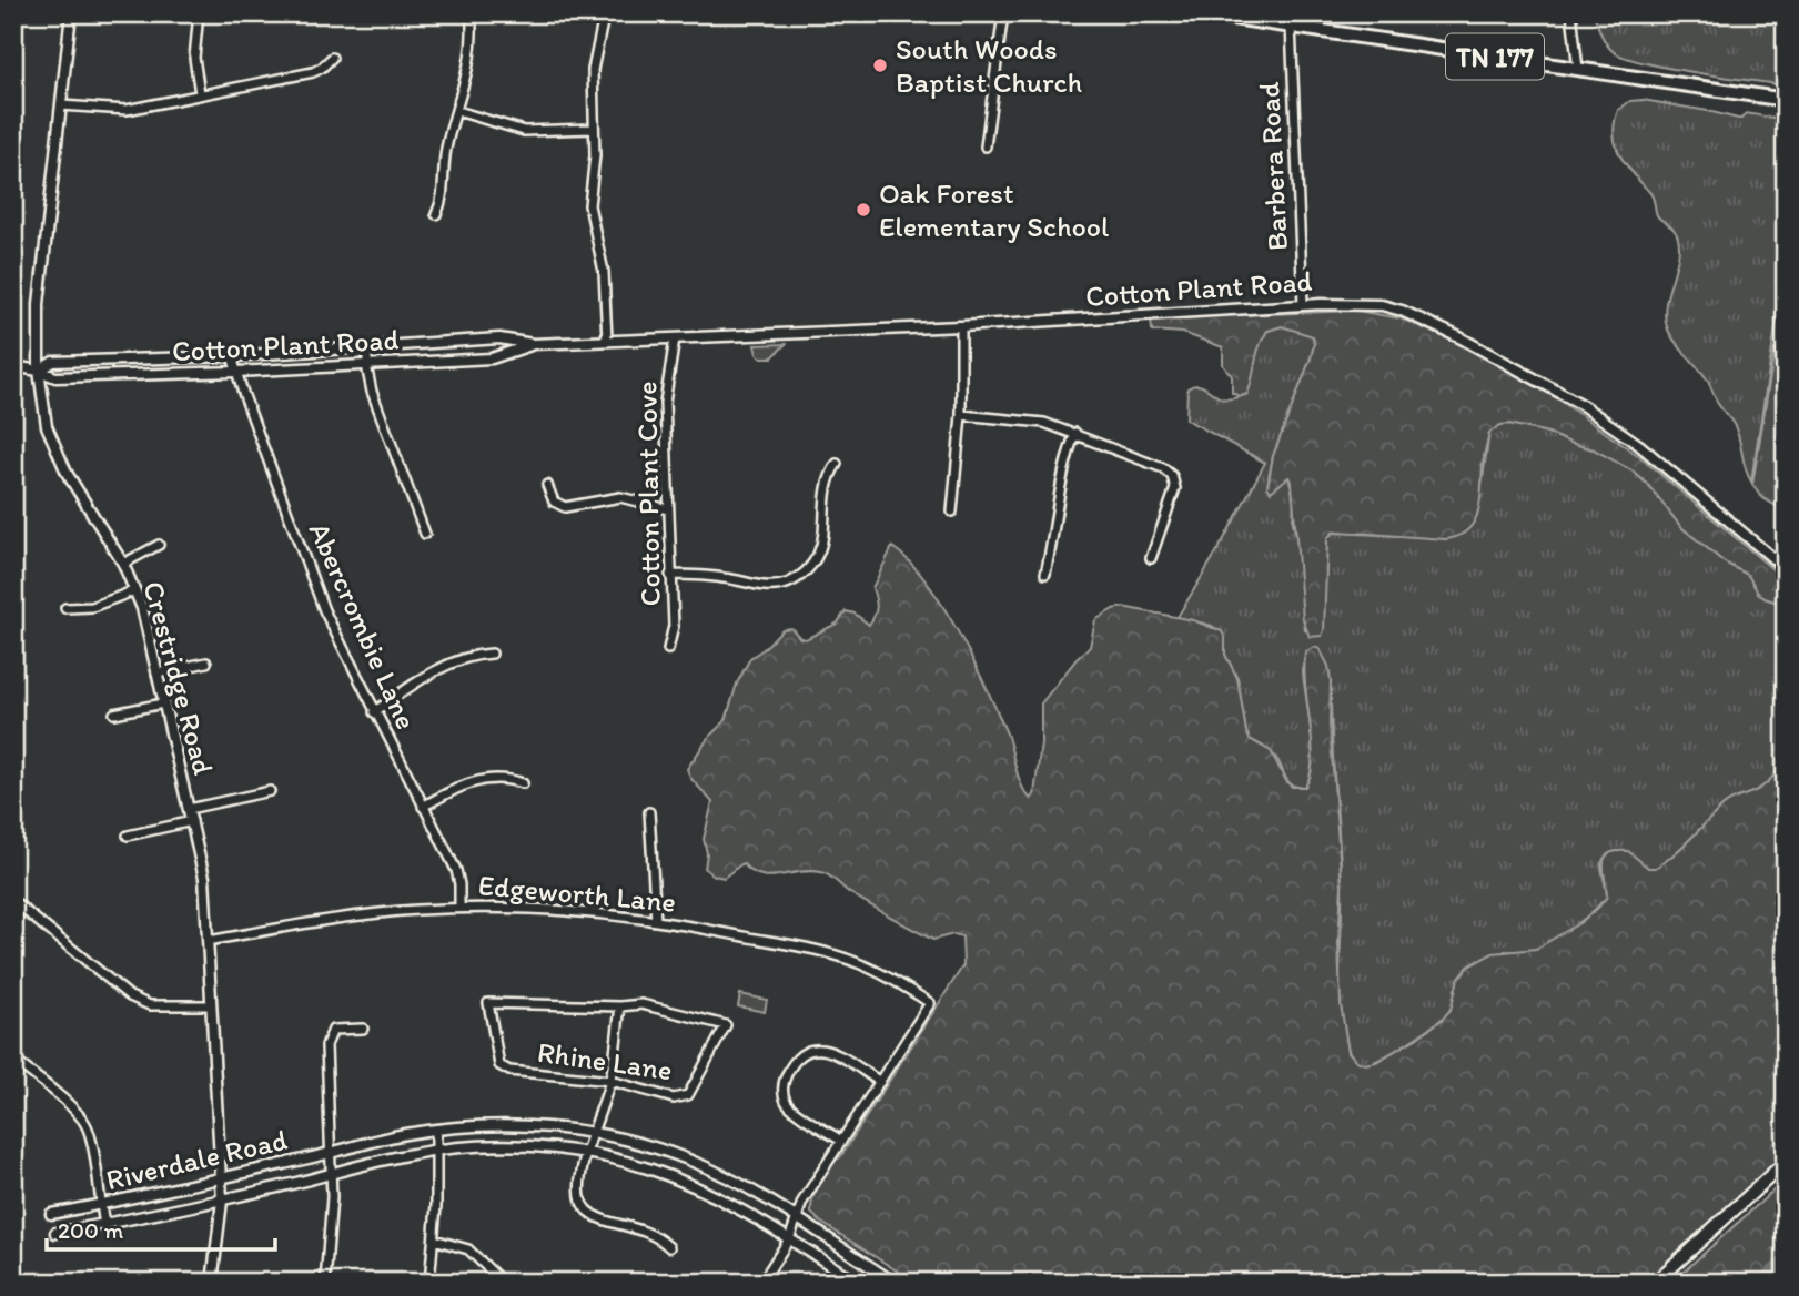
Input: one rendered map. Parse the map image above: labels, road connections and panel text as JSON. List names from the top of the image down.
{
  "streets": {
    "main road": ["TN 177"],
    "street": [
      "Barbera Road",
      "Cotton Plant Road",
      "Cotton Plant Cove",
      "Abercrombie Lane",
      "Crestridge Road",
      "Edgeworth Lane",
      "Rhine Lane",
      "Riverdale Road"
    ]
  },
  "crossings": [
    ["TN 177", "Barbera Road"],
    ["Barbera Road", "Cotton Plant Road"],
    ["Cotton Plant Road", "Cotton Plant Cove"],
    ["Cotton Plant Road", "Abercrombie Lane"],
    ["Cotton Plant Road", "Crestridge Road"],
    ["Abercrombie Lane", "Edgeworth Lane"],
    ["Crestridge Road", "Edgeworth Lane"],
    ["Crestridge Road", "Riverdale Road"]
  ],
  "places": ["South Woods Baptist Church", "Oak Forest Elementary School"],
  "scale_bar": "200 m"
}
